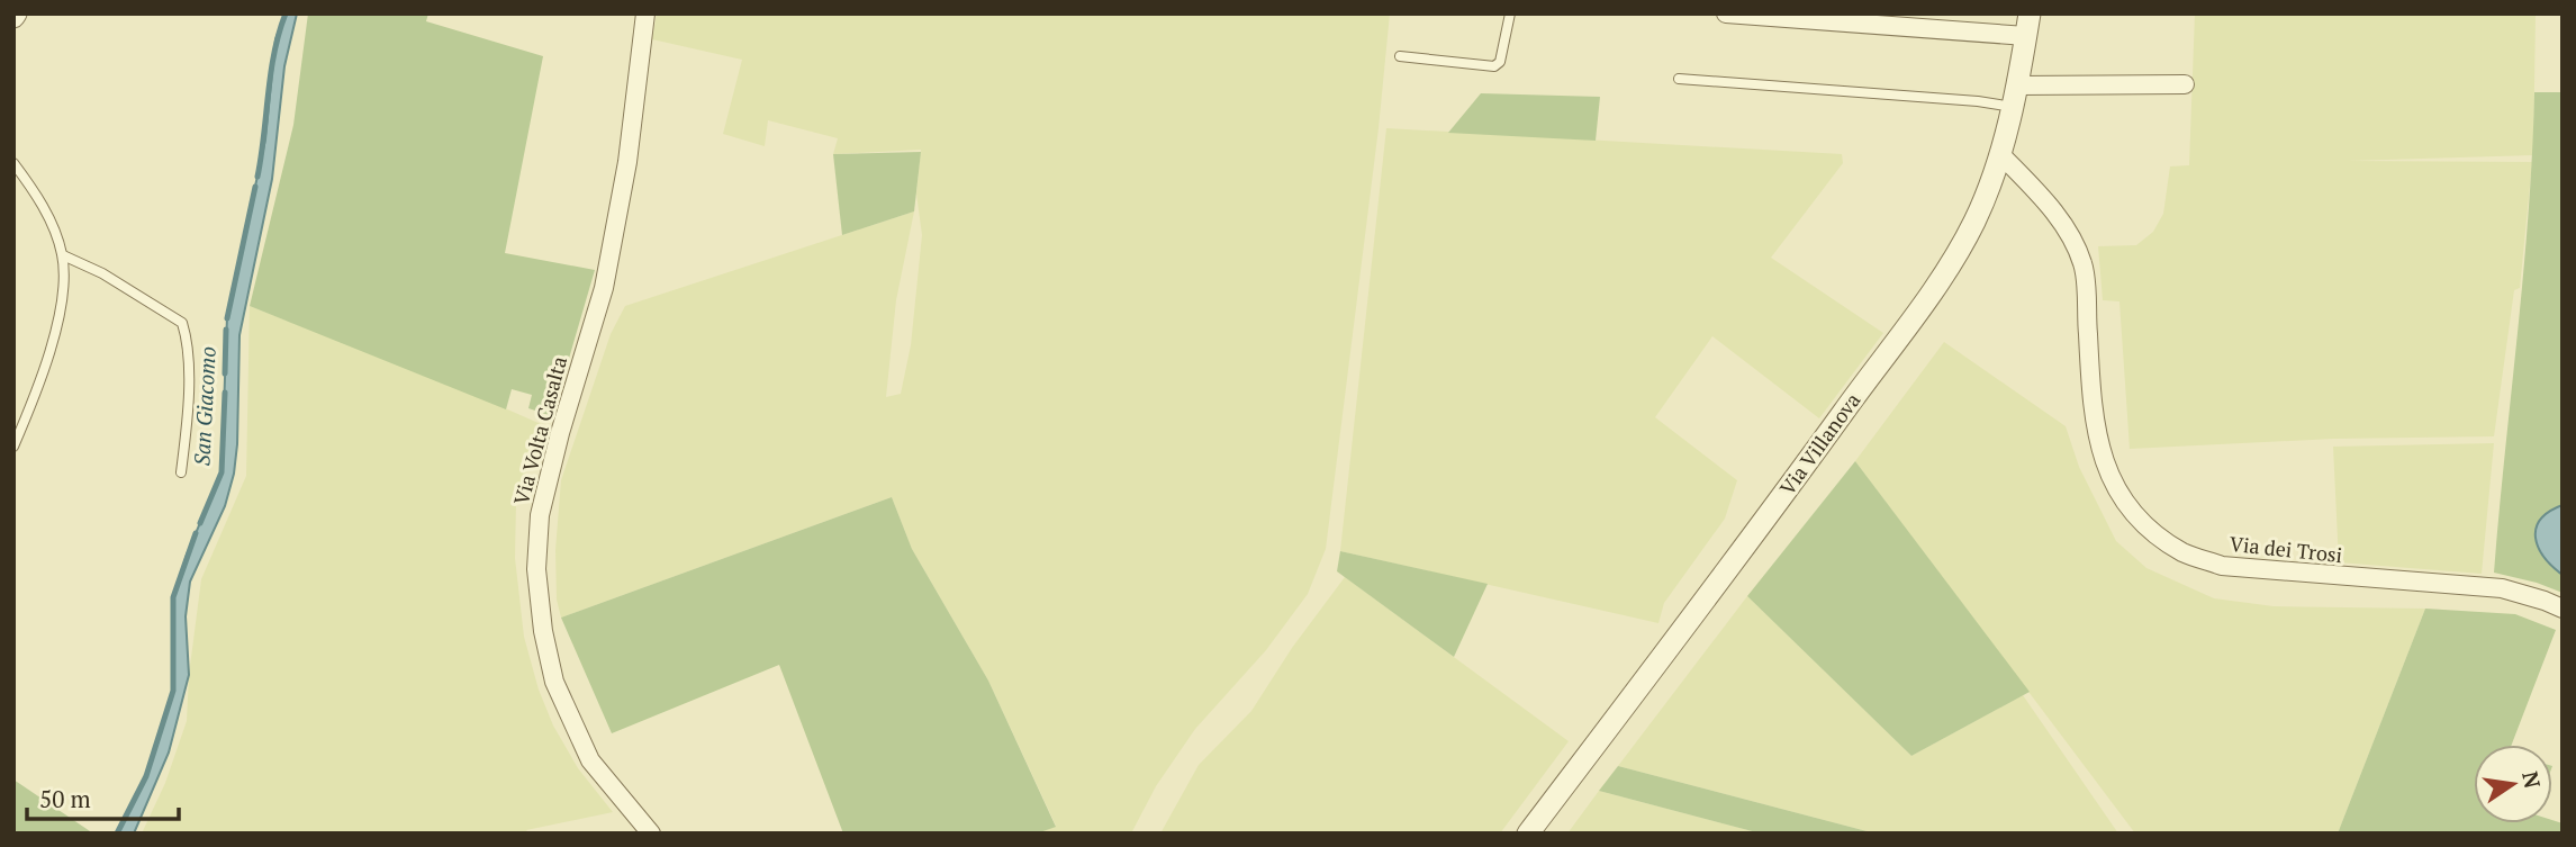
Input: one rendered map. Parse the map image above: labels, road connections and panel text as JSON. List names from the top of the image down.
{
  "streets": {
    "street": ["Via Volta Casalta", "Via Villanova", "Via dei Trosi"]
  },
  "crossings": [
    ["Via Villanova", "Via dei Trosi"]
  ],
  "water": ["San Giacomo"],
  "scale_bar": "50 m",
  "north": "right"
}
